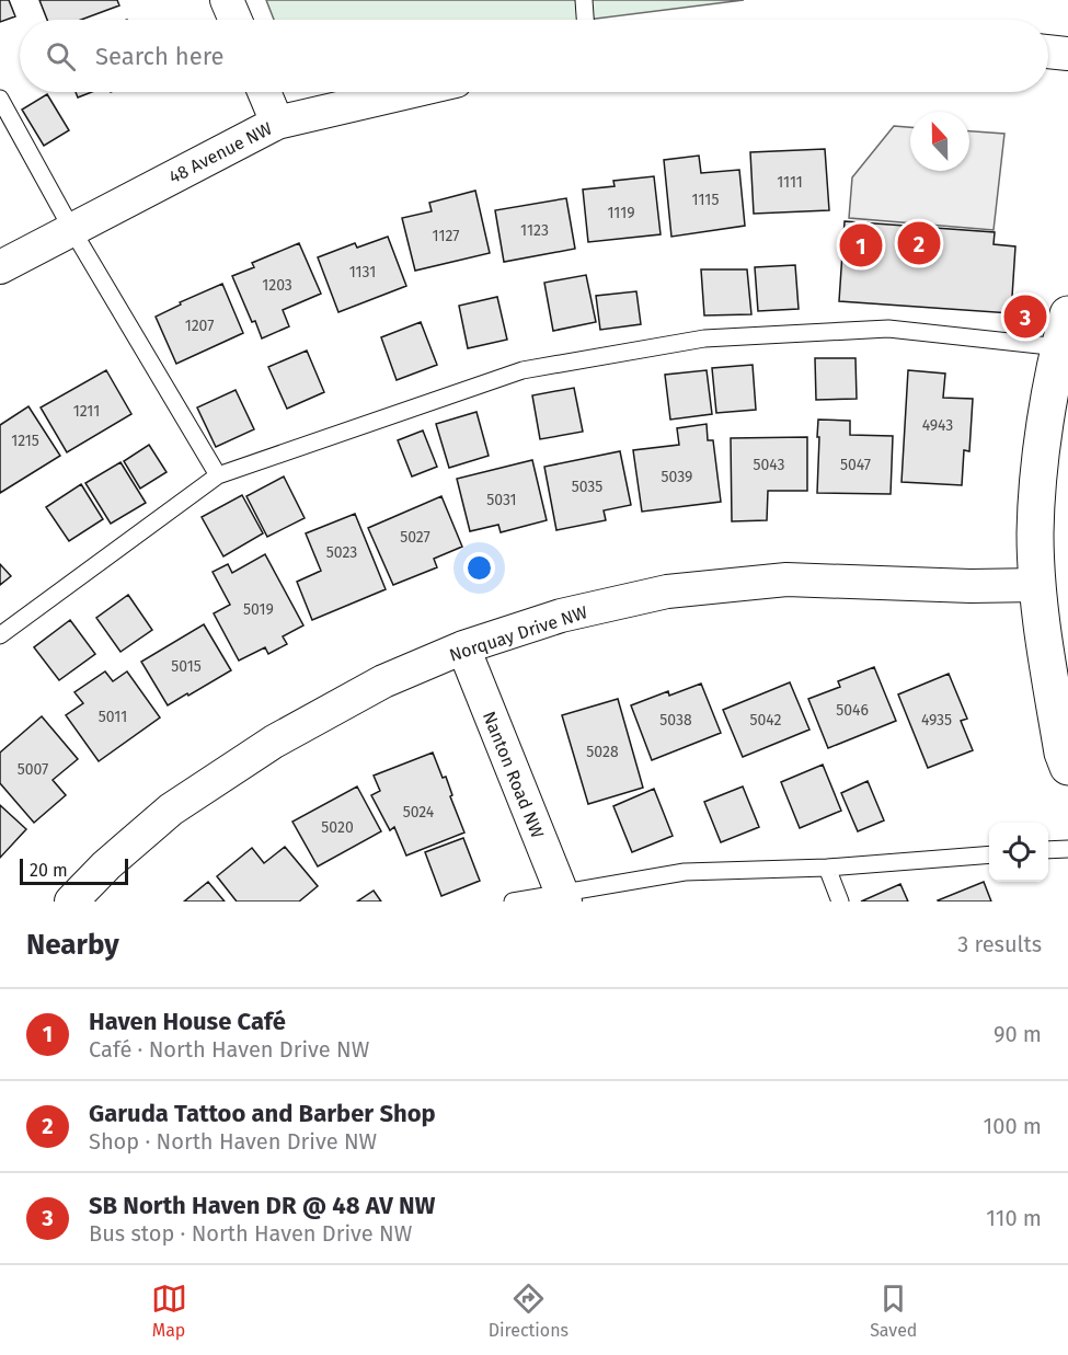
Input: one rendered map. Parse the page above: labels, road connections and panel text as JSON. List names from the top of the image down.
{
  "streets": {
    "street": ["48 Avenue NW", "Norquay Drive NW", "Nanton Road NW"]
  },
  "crossings": [
    ["Norquay Drive NW", "Nanton Road NW"]
  ],
  "house_numbers": [
    "1111",
    "1115",
    "1119",
    "1123",
    "1127",
    "1131",
    "1203",
    "1207",
    "1211",
    "4943",
    "1215",
    "5043",
    "5047",
    "5039",
    "5035",
    "5031",
    "5027",
    "5023",
    "5019",
    "5015",
    "5046",
    "5011",
    "5038",
    "5042",
    "4935",
    "5028",
    "5007",
    "5024",
    "5020"
  ],
  "scale_bar": "20 m",
  "north": "top",
  "page": {
    "search": "Search here",
    "pins": ["2", "1", "3"],
    "scale": "20 m",
    "heading": ["Nearby", "3 results"],
    "list": [
      {
        "mark": "1",
        "name": "Haven House Café",
        "note": "Café · North Haven Drive NW",
        "value": "90 m"
      },
      {
        "mark": "2",
        "name": "Garuda Tattoo and Barber Shop",
        "note": "Shop · North Haven Drive NW",
        "value": "100 m"
      },
      {
        "mark": "3",
        "name": "SB North Haven DR @ 48 AV NW",
        "note": "Bus stop · North Haven Drive NW",
        "value": "110 m"
      }
    ],
    "nav": ["Map", "Directions", "Saved"]
  }
}
